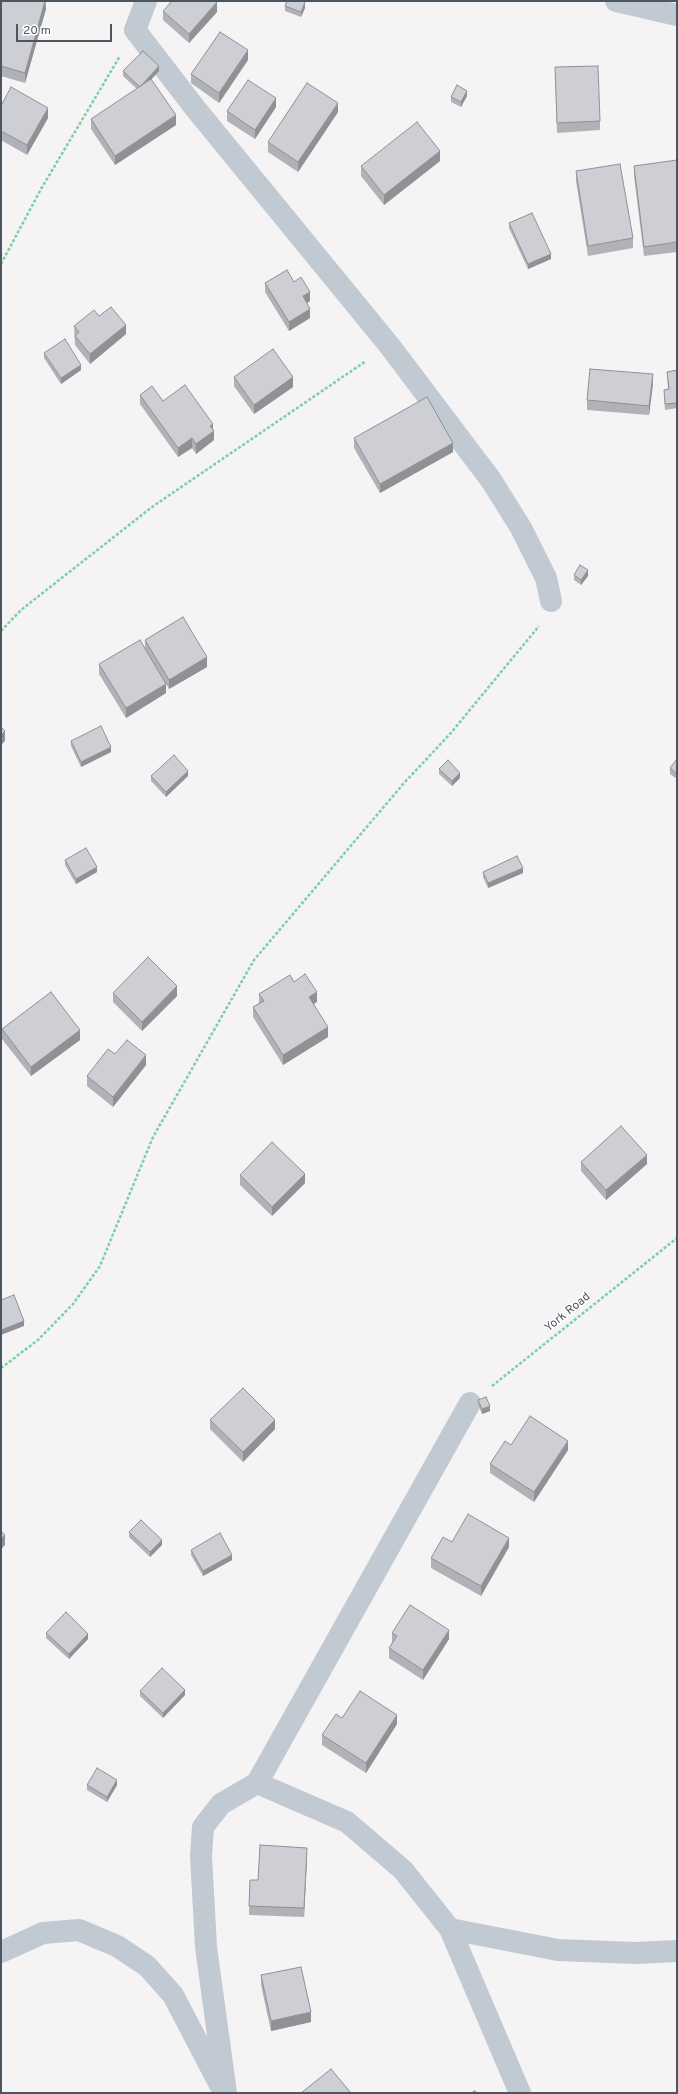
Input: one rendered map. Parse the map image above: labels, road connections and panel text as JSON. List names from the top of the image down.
{
  "streets": {
    "path": ["York Road"]
  },
  "scale_bar": "20 m"
}
